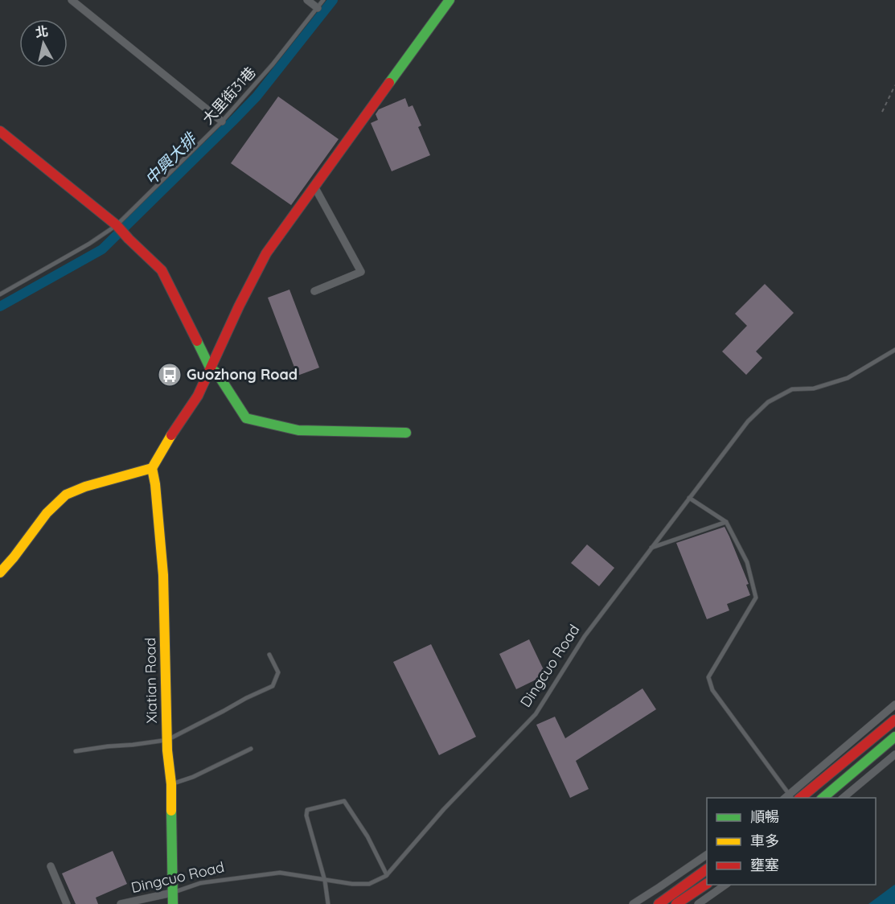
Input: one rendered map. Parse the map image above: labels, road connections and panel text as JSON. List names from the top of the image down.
{
  "streets": {
    "street": ["Dingcuo Road", "Xiatian Road"],
    "lane": ["大里街31巷"]
  },
  "crossings": [
    ["Dingcuo Road", "Xiatian Road"]
  ],
  "water": ["中興大排"],
  "places": {
    "bus stop": ["Guozhong Road"]
  },
  "legend": ["順暢", "車多", "壅塞"],
  "north": "top"
}
